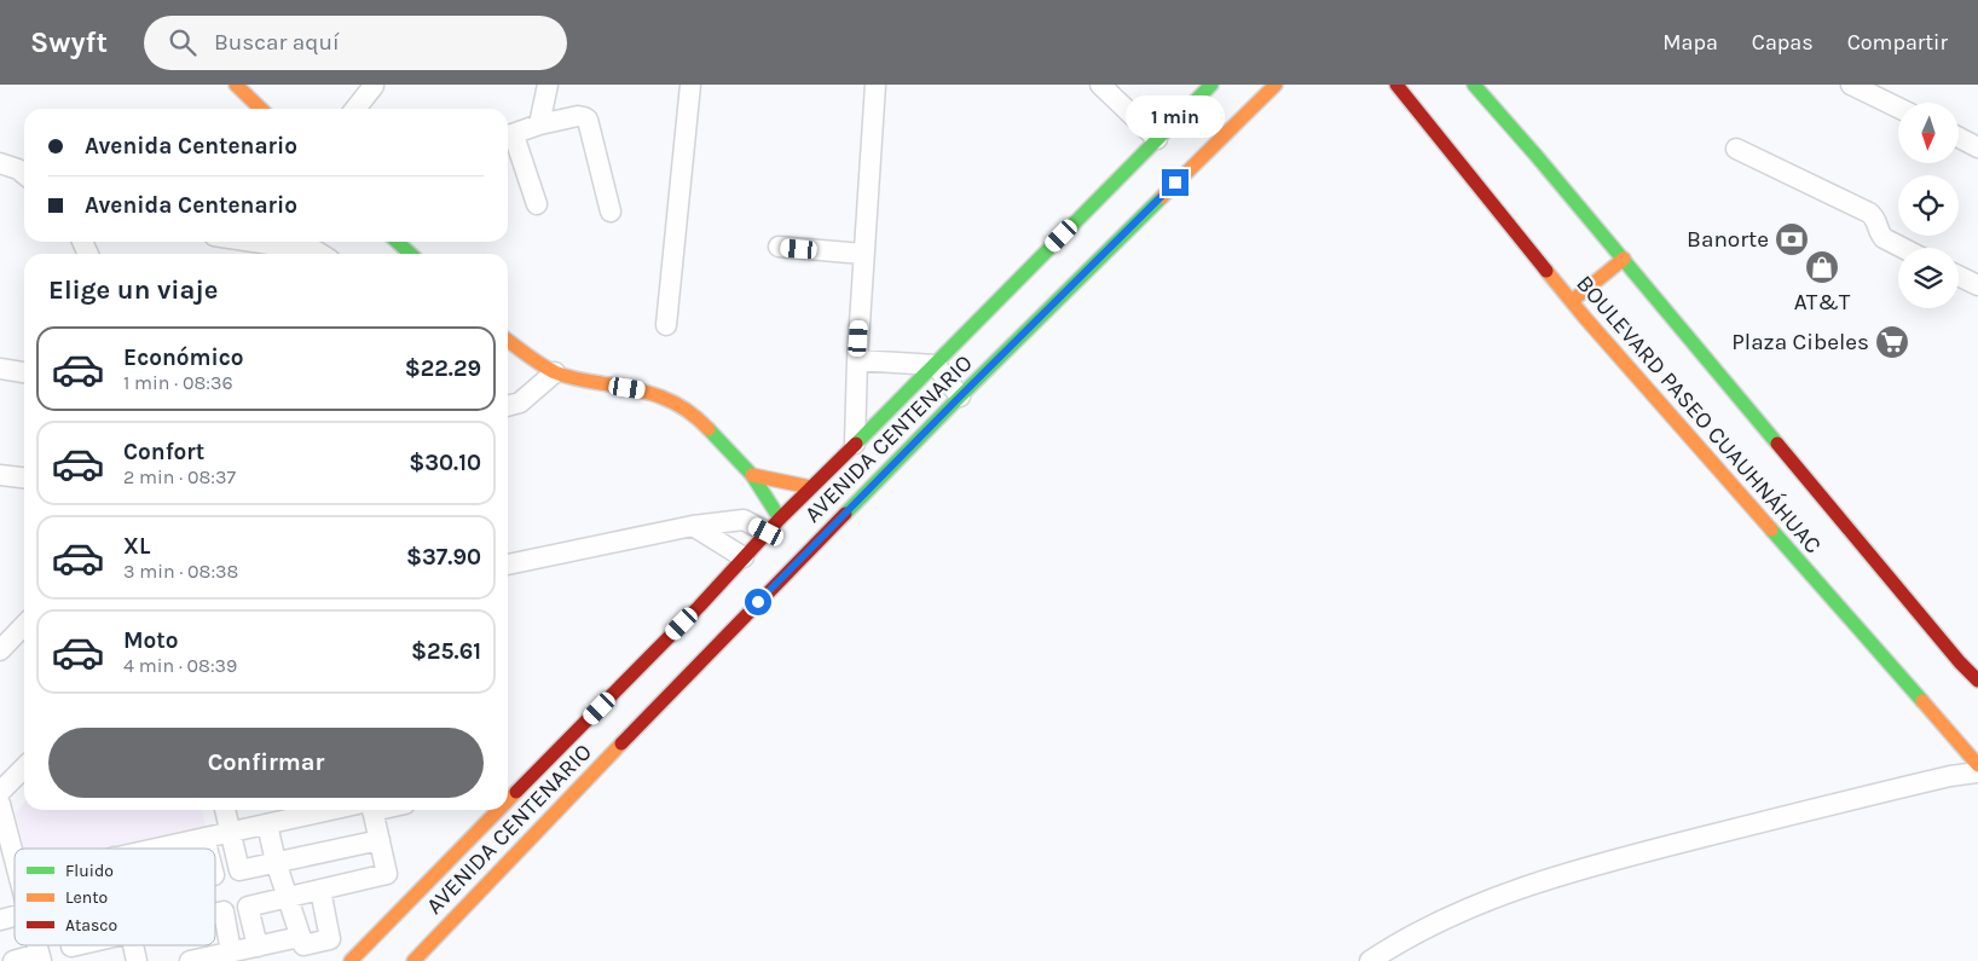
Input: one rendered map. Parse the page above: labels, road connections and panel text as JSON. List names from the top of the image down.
{
  "streets": {
    "street": ["BOULEVARD PASEO CUAUHNÁHUAC", "AVENIDA CENTENARIO"]
  },
  "places": {
    "bank": ["Banorte"],
    "shop": ["AT&T"],
    "supermarket": ["Plaza Cibeles"]
  },
  "legend": ["Fluido", "Lento", "Atasco"],
  "north": "bottom",
  "page": {
    "header": "Swyft",
    "search": "Buscar aquí",
    "nav": ["Mapa", "Capas", "Compartir"],
    "bubble": "1 min",
    "banner": ["Avenida Centenario", "Avenida Centenario"],
    "heading": "Elige un viaje",
    "list": [
      {
        "name": "Económico",
        "note": "1 min · 08:36",
        "value": "$22.29"
      },
      {
        "name": "Confort",
        "note": "2 min · 08:37",
        "value": "$30.10"
      },
      {
        "name": "XL",
        "note": "3 min · 08:38",
        "value": "$37.90"
      },
      {
        "name": "Moto",
        "note": "4 min · 08:39",
        "value": "$25.61"
      }
    ],
    "buttons": "Confirmar"
  }
}
